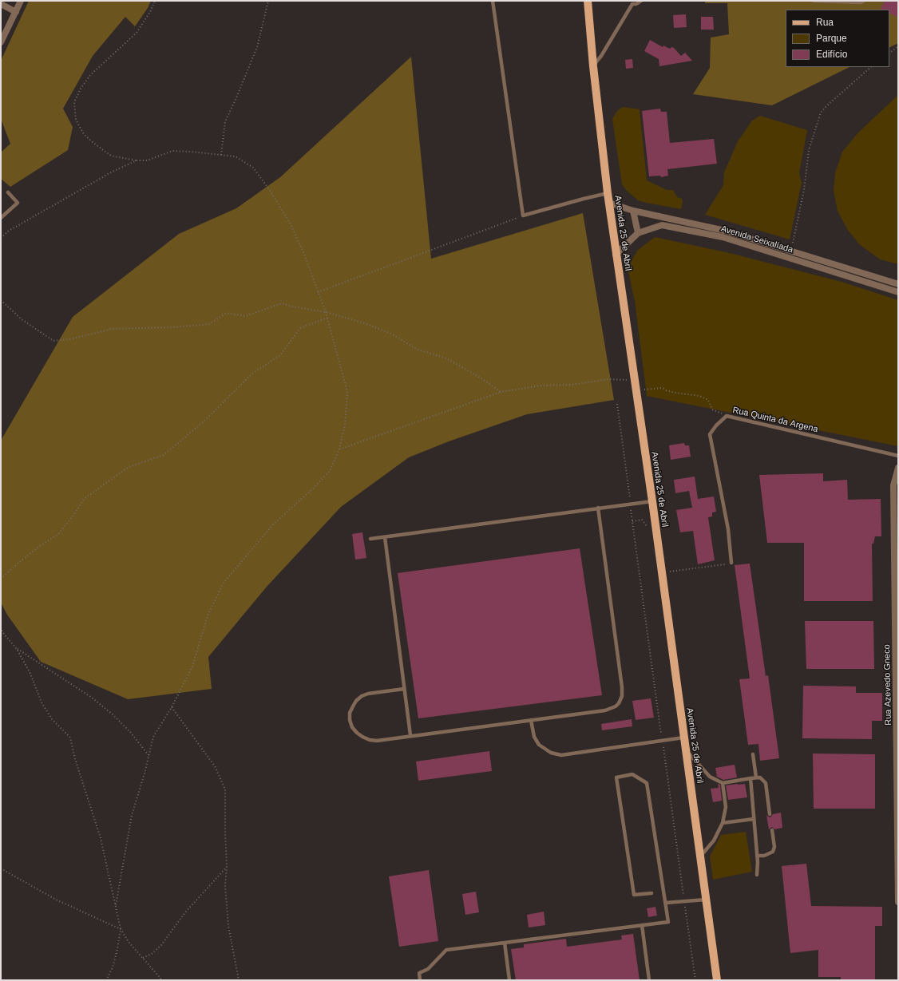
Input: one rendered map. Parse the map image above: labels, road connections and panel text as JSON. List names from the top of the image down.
{
  "streets": {
    "main road": ["Avenida 25 de Abril"],
    "street": ["Avenida Seixalíada", "Rua Azevedo Gneco"],
    "lane": ["Rua Quinta da Argena"]
  },
  "crossings": [
    ["Avenida 25 de Abril", "Avenida Seixalíada"]
  ],
  "legend": ["Rua", "Parque", "Edifício"]
}
